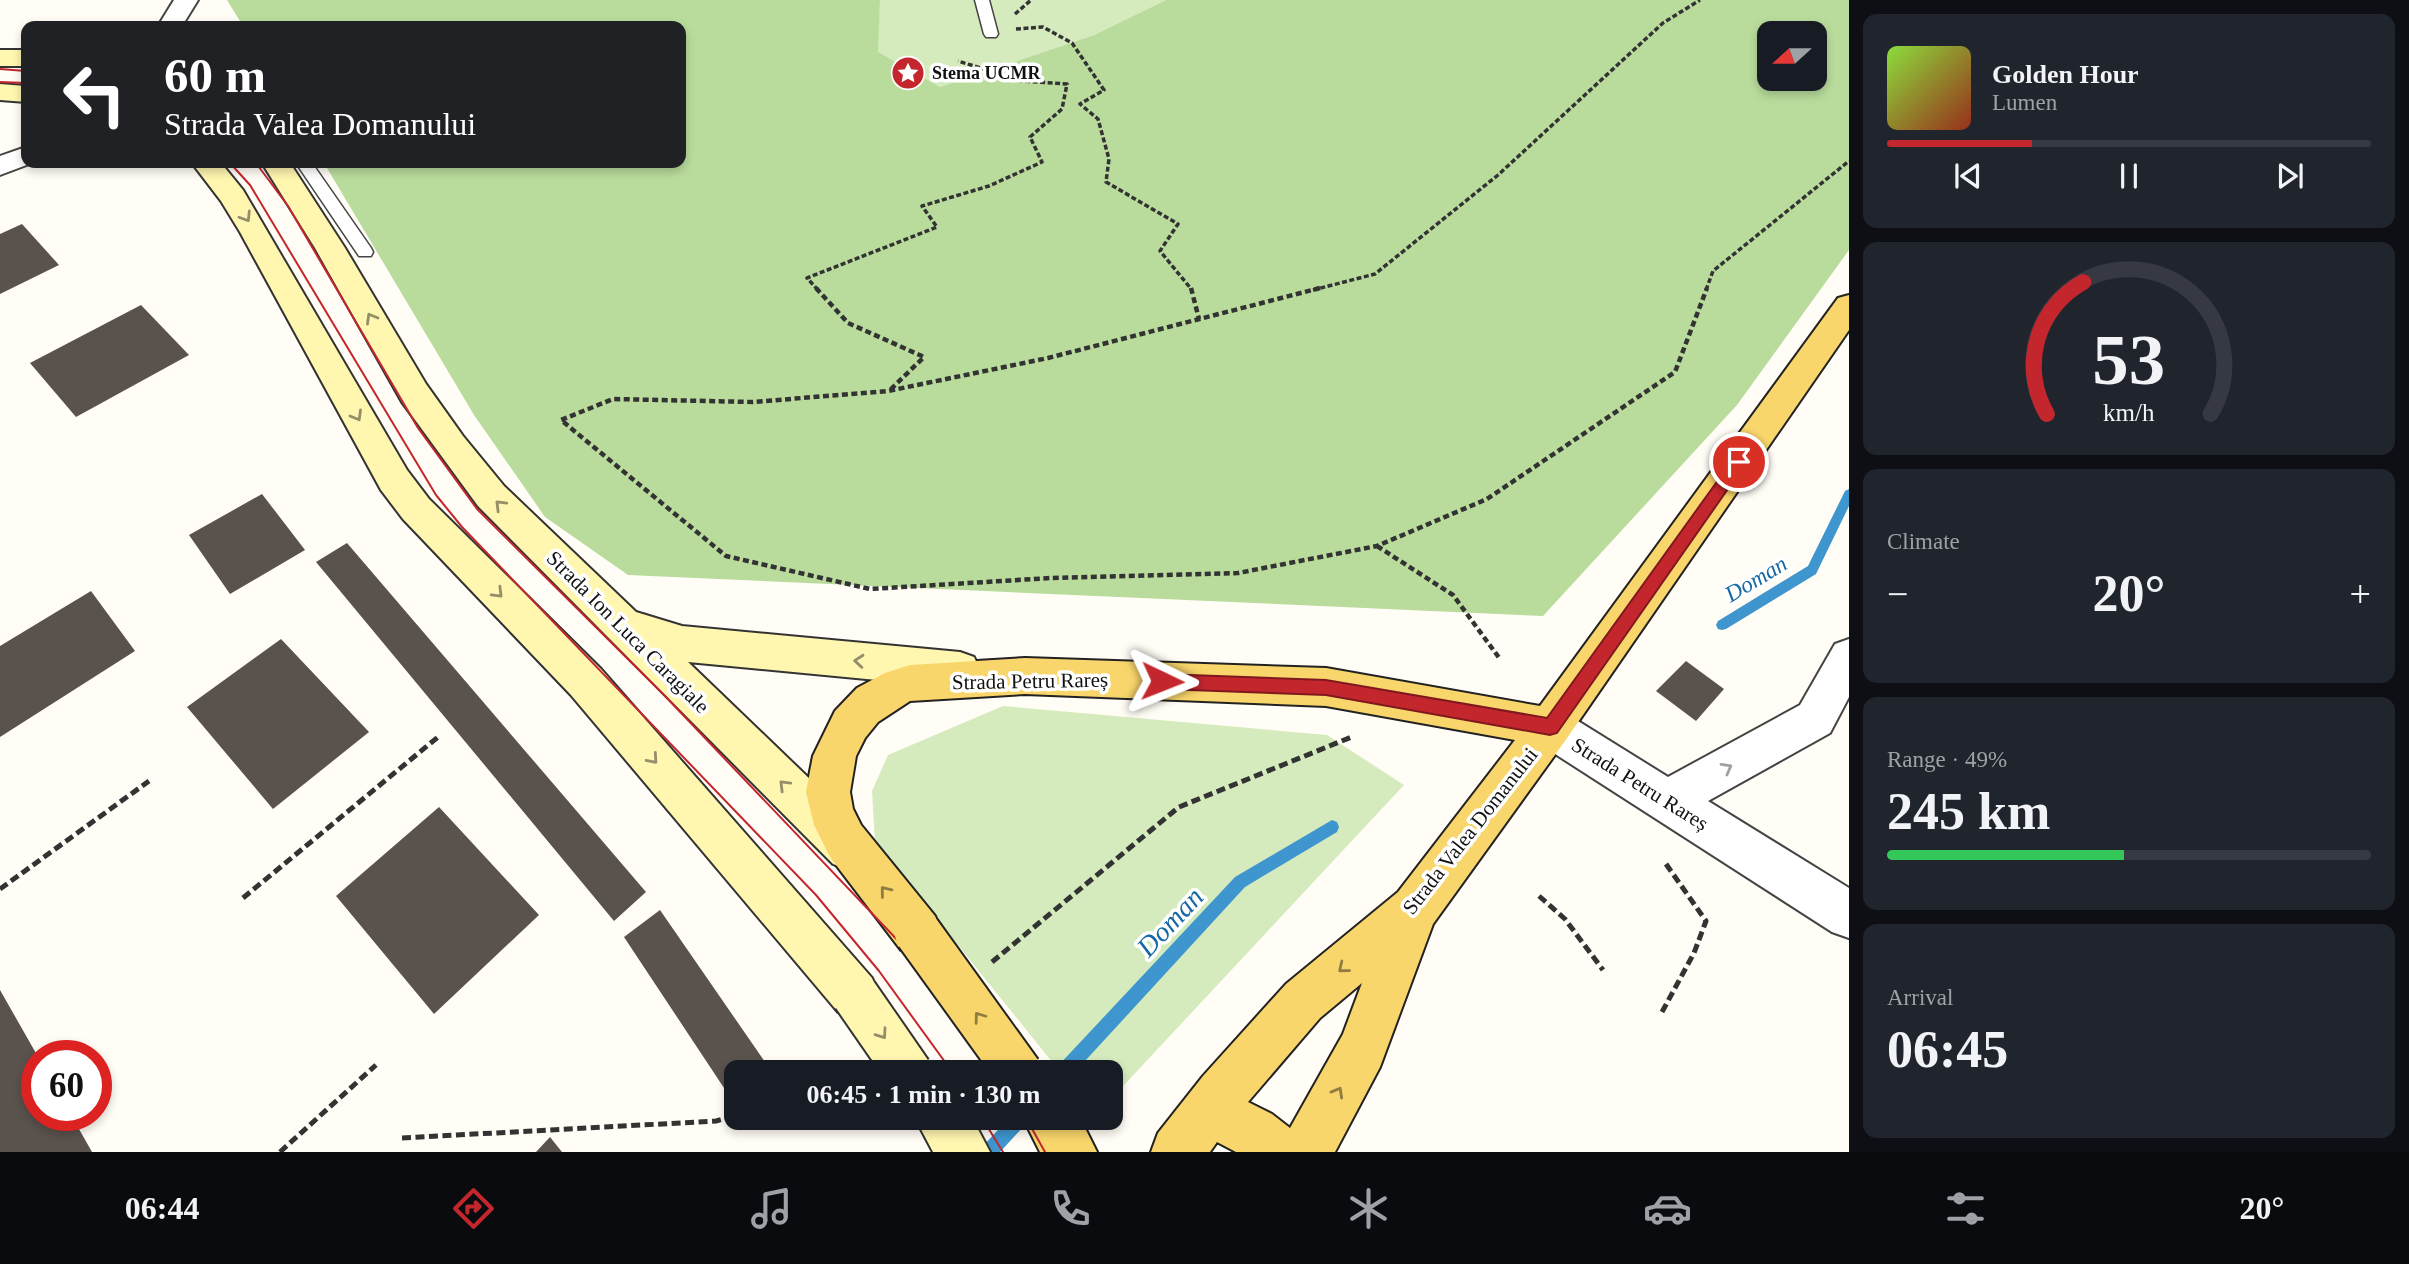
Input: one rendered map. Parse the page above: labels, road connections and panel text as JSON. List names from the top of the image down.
{
  "streets": {
    "main road": ["Strada Ion Luca Caragiale", "Strada Petru Rareș", "Strada Valea Domanului"]
  },
  "crossings": [
    ["Strada Ion Luca Caragiale", "Strada Petru Rareș"],
    ["Strada Petru Rareș", "Strada Valea Domanului"]
  ],
  "water": ["Doman"],
  "places": {
    "place": ["Stema UCMR"]
  },
  "north": "left",
  "page": {
    "turn": ["60 m", "Strada Valea Domanului"],
    "song": ["Golden Hour", "Lumen"],
    "tile": [
      "Climate",
      ["Range · 49%", "245 km"],
      ["Arrival", "06:45"]
    ],
    "heat": ["−", "20°", "+"],
    "limit": "60",
    "trip": "06:45 · 1 min · 130 m",
    "tabs": ["06:44", "20°"],
    "gauge": ["53", "km/h"]
  }
}
